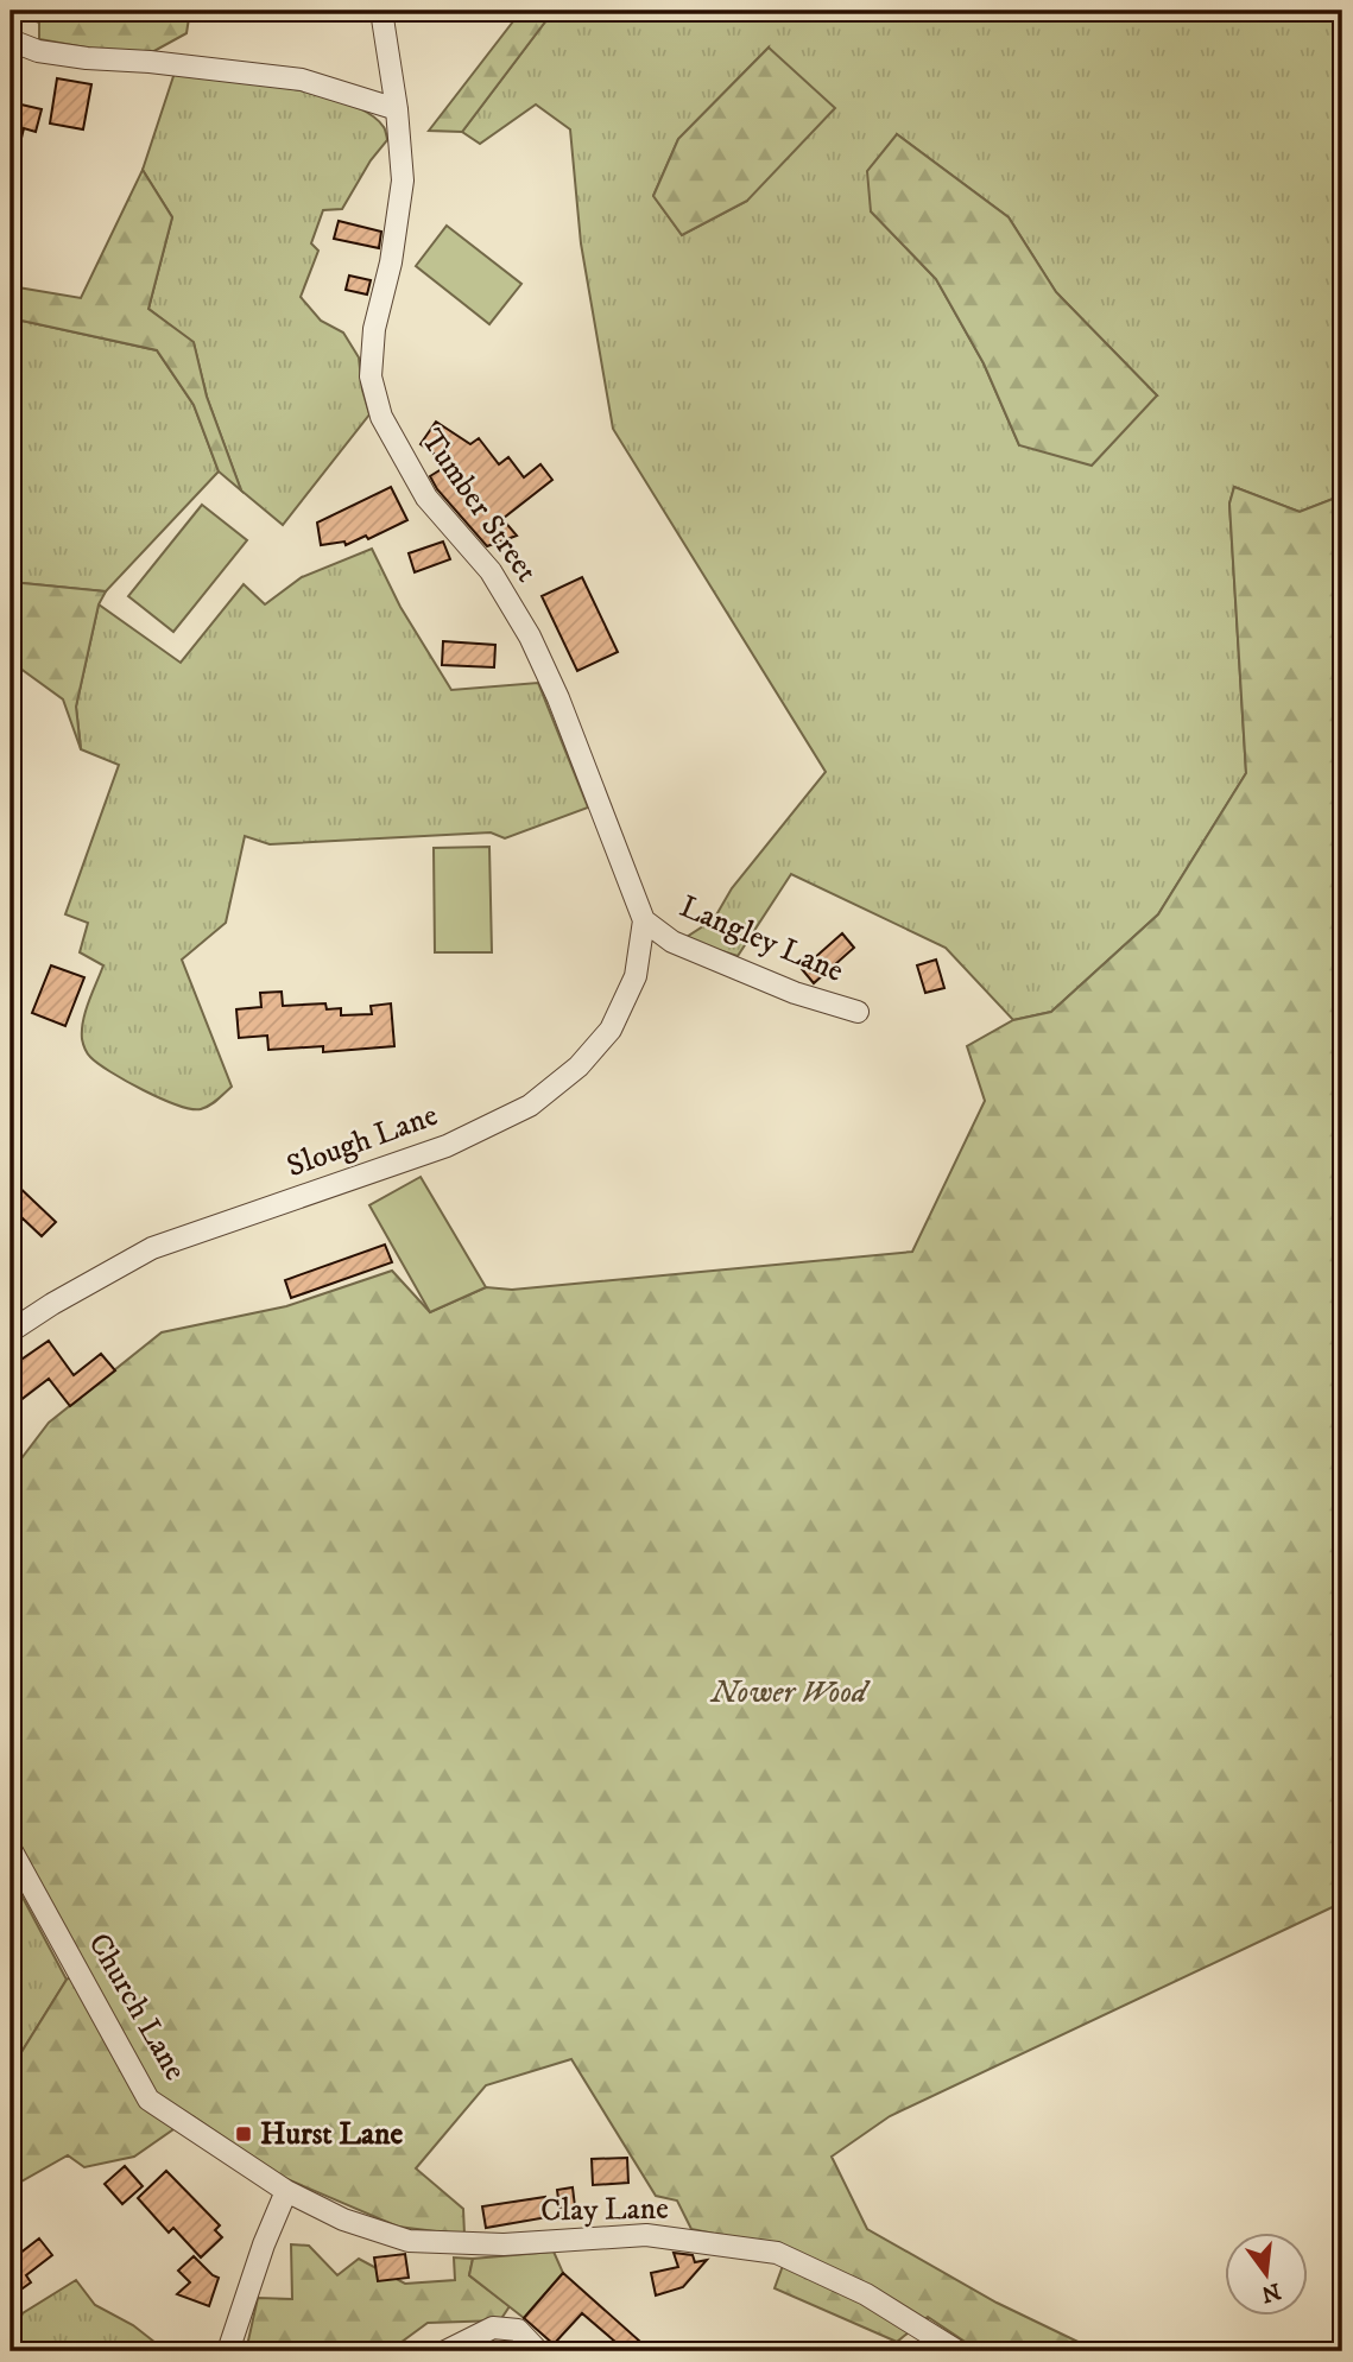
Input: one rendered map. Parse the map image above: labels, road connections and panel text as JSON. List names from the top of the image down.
{
  "streets": {
    "street": [
      "Tumber Street",
      "Langley Lane",
      "Slough Lane",
      "Church Lane",
      "Clay Lane"
    ]
  },
  "crossings": [
    ["Tumber Street", "Langley Lane"],
    ["Tumber Street", "Slough Lane"],
    ["Langley Lane", "Slough Lane"],
    ["Church Lane", "Clay Lane"]
  ],
  "parks": ["Nower Wood"],
  "places": {
    "transit": ["Hurst Lane"]
  },
  "north": "bottom"
}
